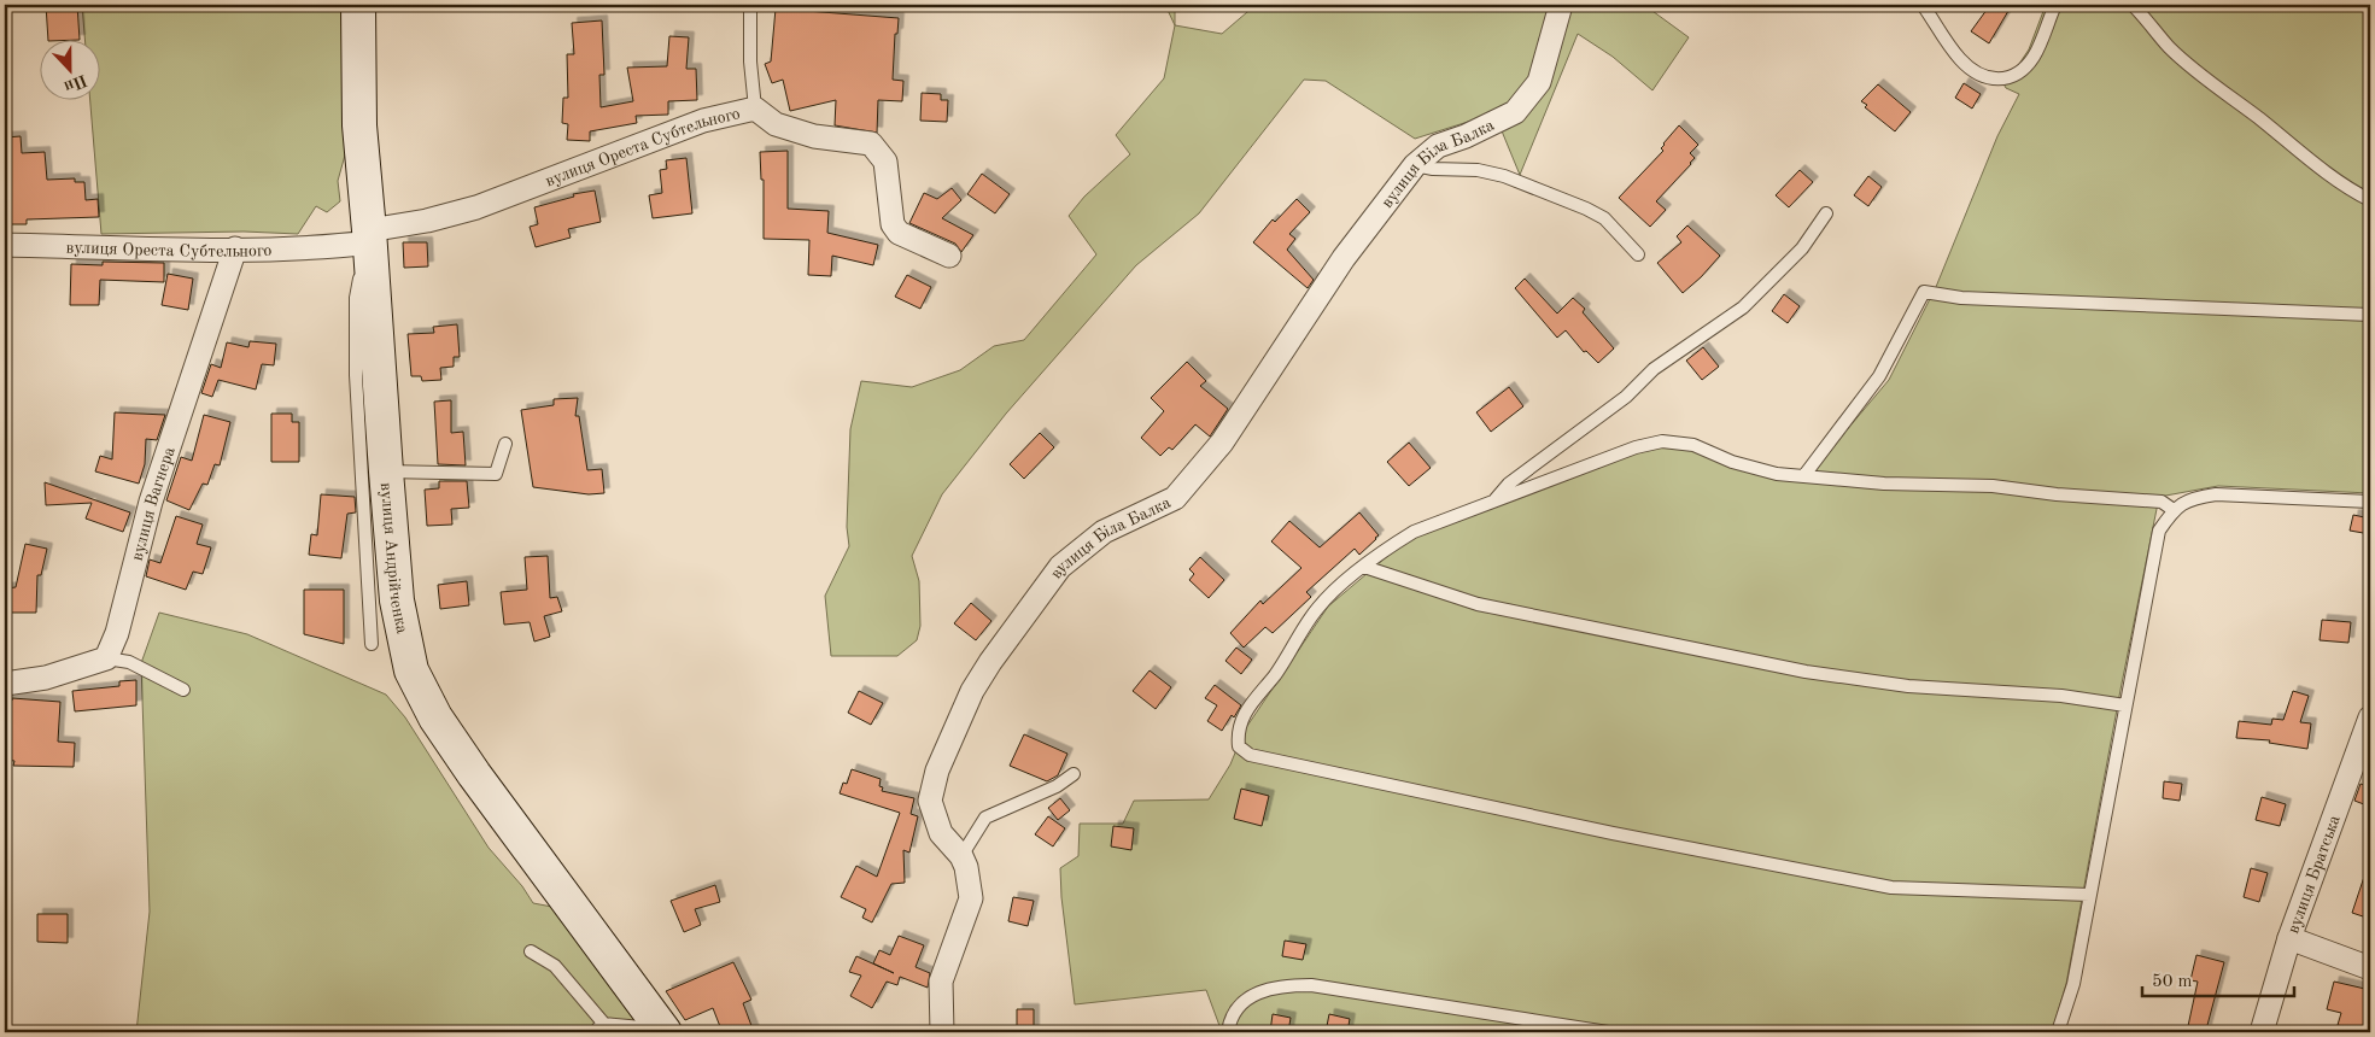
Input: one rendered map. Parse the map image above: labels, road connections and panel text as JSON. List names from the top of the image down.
{
  "streets": {
    "street": [
      "вулиця Ореста Субтельного",
      "вулиця Біла Балка",
      "вулиця Вагнера",
      "вулиця Андрійченка",
      "вулиця Братська"
    ]
  },
  "crossings": [
    ["вулиця Ореста Субтельного", "вулиця Вагнера"],
    ["вулиця Ореста Субтельного", "вулиця Андрійченка"]
  ],
  "scale_bar": "50 m",
  "north": "bottom"
}
